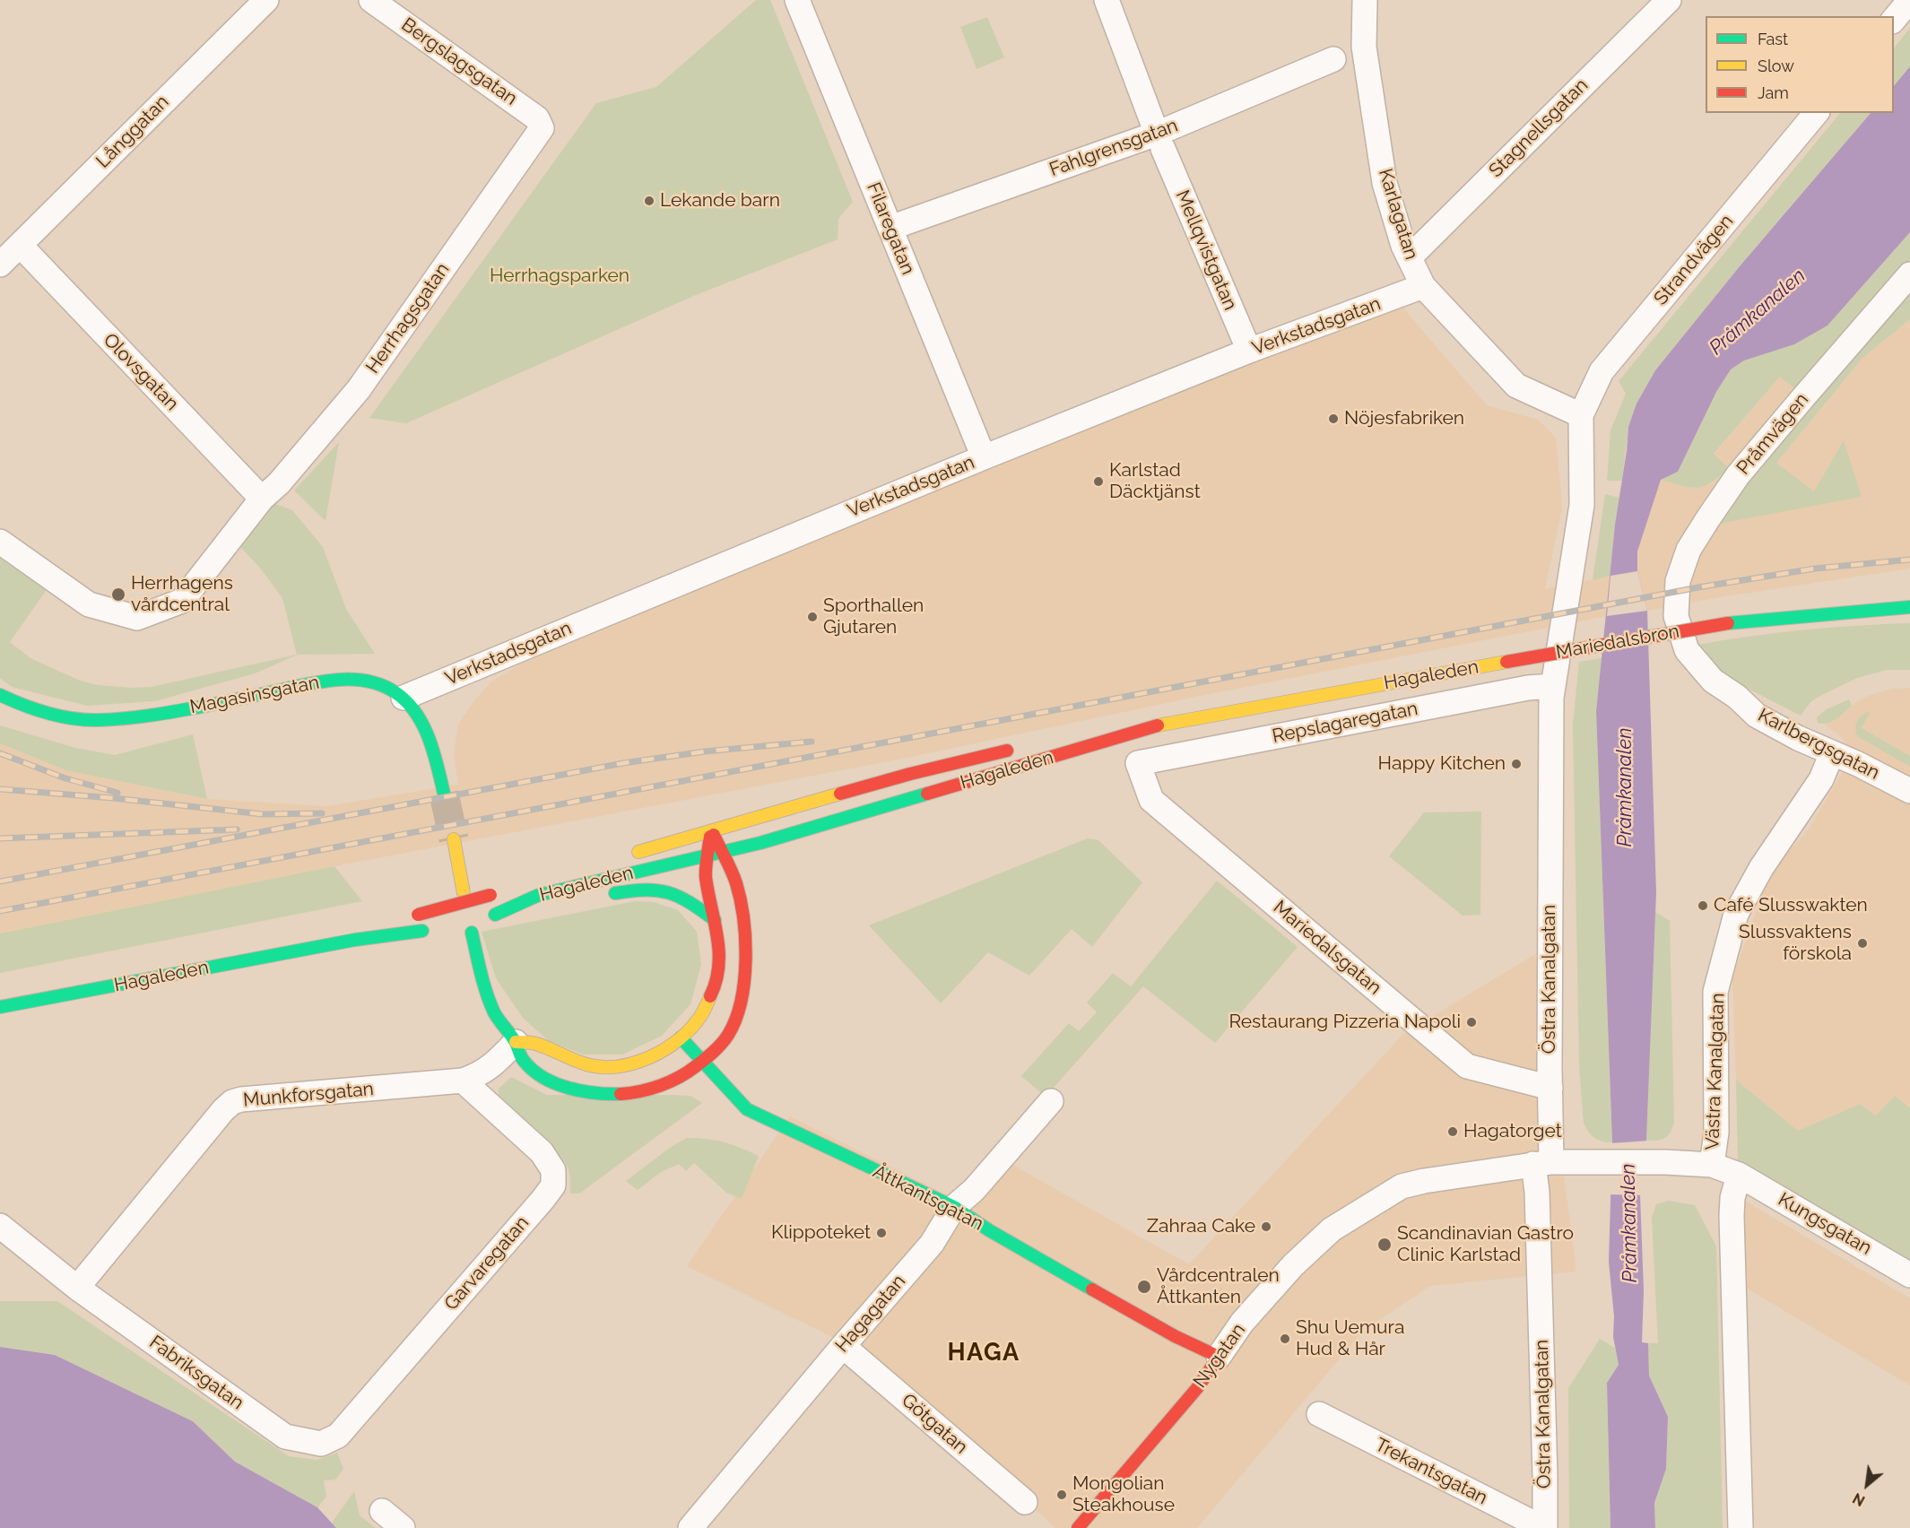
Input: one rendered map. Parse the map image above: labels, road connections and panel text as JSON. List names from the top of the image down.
{
  "streets": {
    "street": [
      "Bergslagsgatan",
      "Stagnellsgatan",
      "Långgatan",
      "Fahlgrensgatan",
      "Karlagatan",
      "Filaregatan",
      "Mellqvistgatan",
      "Strandvägen",
      "Herrhagsgatan",
      "Verkstadsgatan",
      "Olovsgatan",
      "Pråmvägen",
      "Mariedalsbron",
      "Hagaleden",
      "Magasinsgatan",
      "Repslagaregatan",
      "Karlbergsgatan",
      "Mariedalsgatan",
      "Östra Kanalgatan",
      "Västra Kanalgatan",
      "Munkforsgatan",
      "Åttkantsgatan",
      "Kungsgatan",
      "Garvaregatan",
      "Hagagatan",
      "Nygatan",
      "Fabriksgatan",
      "Götgatan",
      "Trekantsgatan"
    ]
  },
  "crossings": [
    ["Bergslagsgatan", "Herrhagsgatan"],
    ["Stagnellsgatan", "Karlagatan"],
    ["Långgatan", "Olovsgatan"],
    ["Fahlgrensgatan", "Filaregatan"],
    ["Fahlgrensgatan", "Mellqvistgatan"],
    ["Karlagatan", "Strandvägen"],
    ["Karlagatan", "Verkstadsgatan"],
    ["Karlagatan", "Östra Kanalgatan"],
    ["Filaregatan", "Verkstadsgatan"],
    ["Mellqvistgatan", "Verkstadsgatan"],
    ["Strandvägen", "Östra Kanalgatan"],
    ["Herrhagsgatan", "Olovsgatan"],
    ["Verkstadsgatan", "Magasinsgatan"],
    ["Pråmvägen", "Karlbergsgatan"],
    ["Mariedalsbron", "Hagaleden"],
    ["Repslagaregatan", "Mariedalsgatan"],
    ["Repslagaregatan", "Östra Kanalgatan"],
    ["Karlbergsgatan", "Västra Kanalgatan"],
    ["Mariedalsgatan", "Östra Kanalgatan"],
    ["Östra Kanalgatan", "Nygatan"],
    ["Östra Kanalgatan", "Trekantsgatan"],
    ["Västra Kanalgatan", "Kungsgatan"],
    ["Västra Kanalgatan", "Nygatan"],
    ["Munkforsgatan", "Garvaregatan"],
    ["Munkforsgatan", "Fabriksgatan"],
    ["Åttkantsgatan", "Hagagatan"],
    ["Åttkantsgatan", "Nygatan"],
    ["Garvaregatan", "Fabriksgatan"],
    ["Hagagatan", "Götgatan"]
  ],
  "districts": ["HAGA"],
  "water": ["Pråmkanalen"],
  "parks": ["Herrhagsparken"],
  "places": [
    "Lekande barn",
    "Nöjesfabriken",
    "Karlstad Däcktjänst",
    "Herrhagens vårdcentral",
    "Sporthallen Gjutaren",
    "Happy Kitchen",
    "Café Slusswakten",
    "Slussvaktens förskola",
    "Restaurang Pizzeria Napoli",
    "Hagatorget",
    "Zahraa Cake",
    "Klippoteket",
    "Scandinavian Gastro Clinic Karlstad",
    "Vårdcentralen Åttkanten",
    "Shu Uemura Hud & Hår",
    "Mongolian Steakhouse"
  ],
  "legend": ["Fast", "Slow", "Jam"],
  "north": "bottom left"
}
